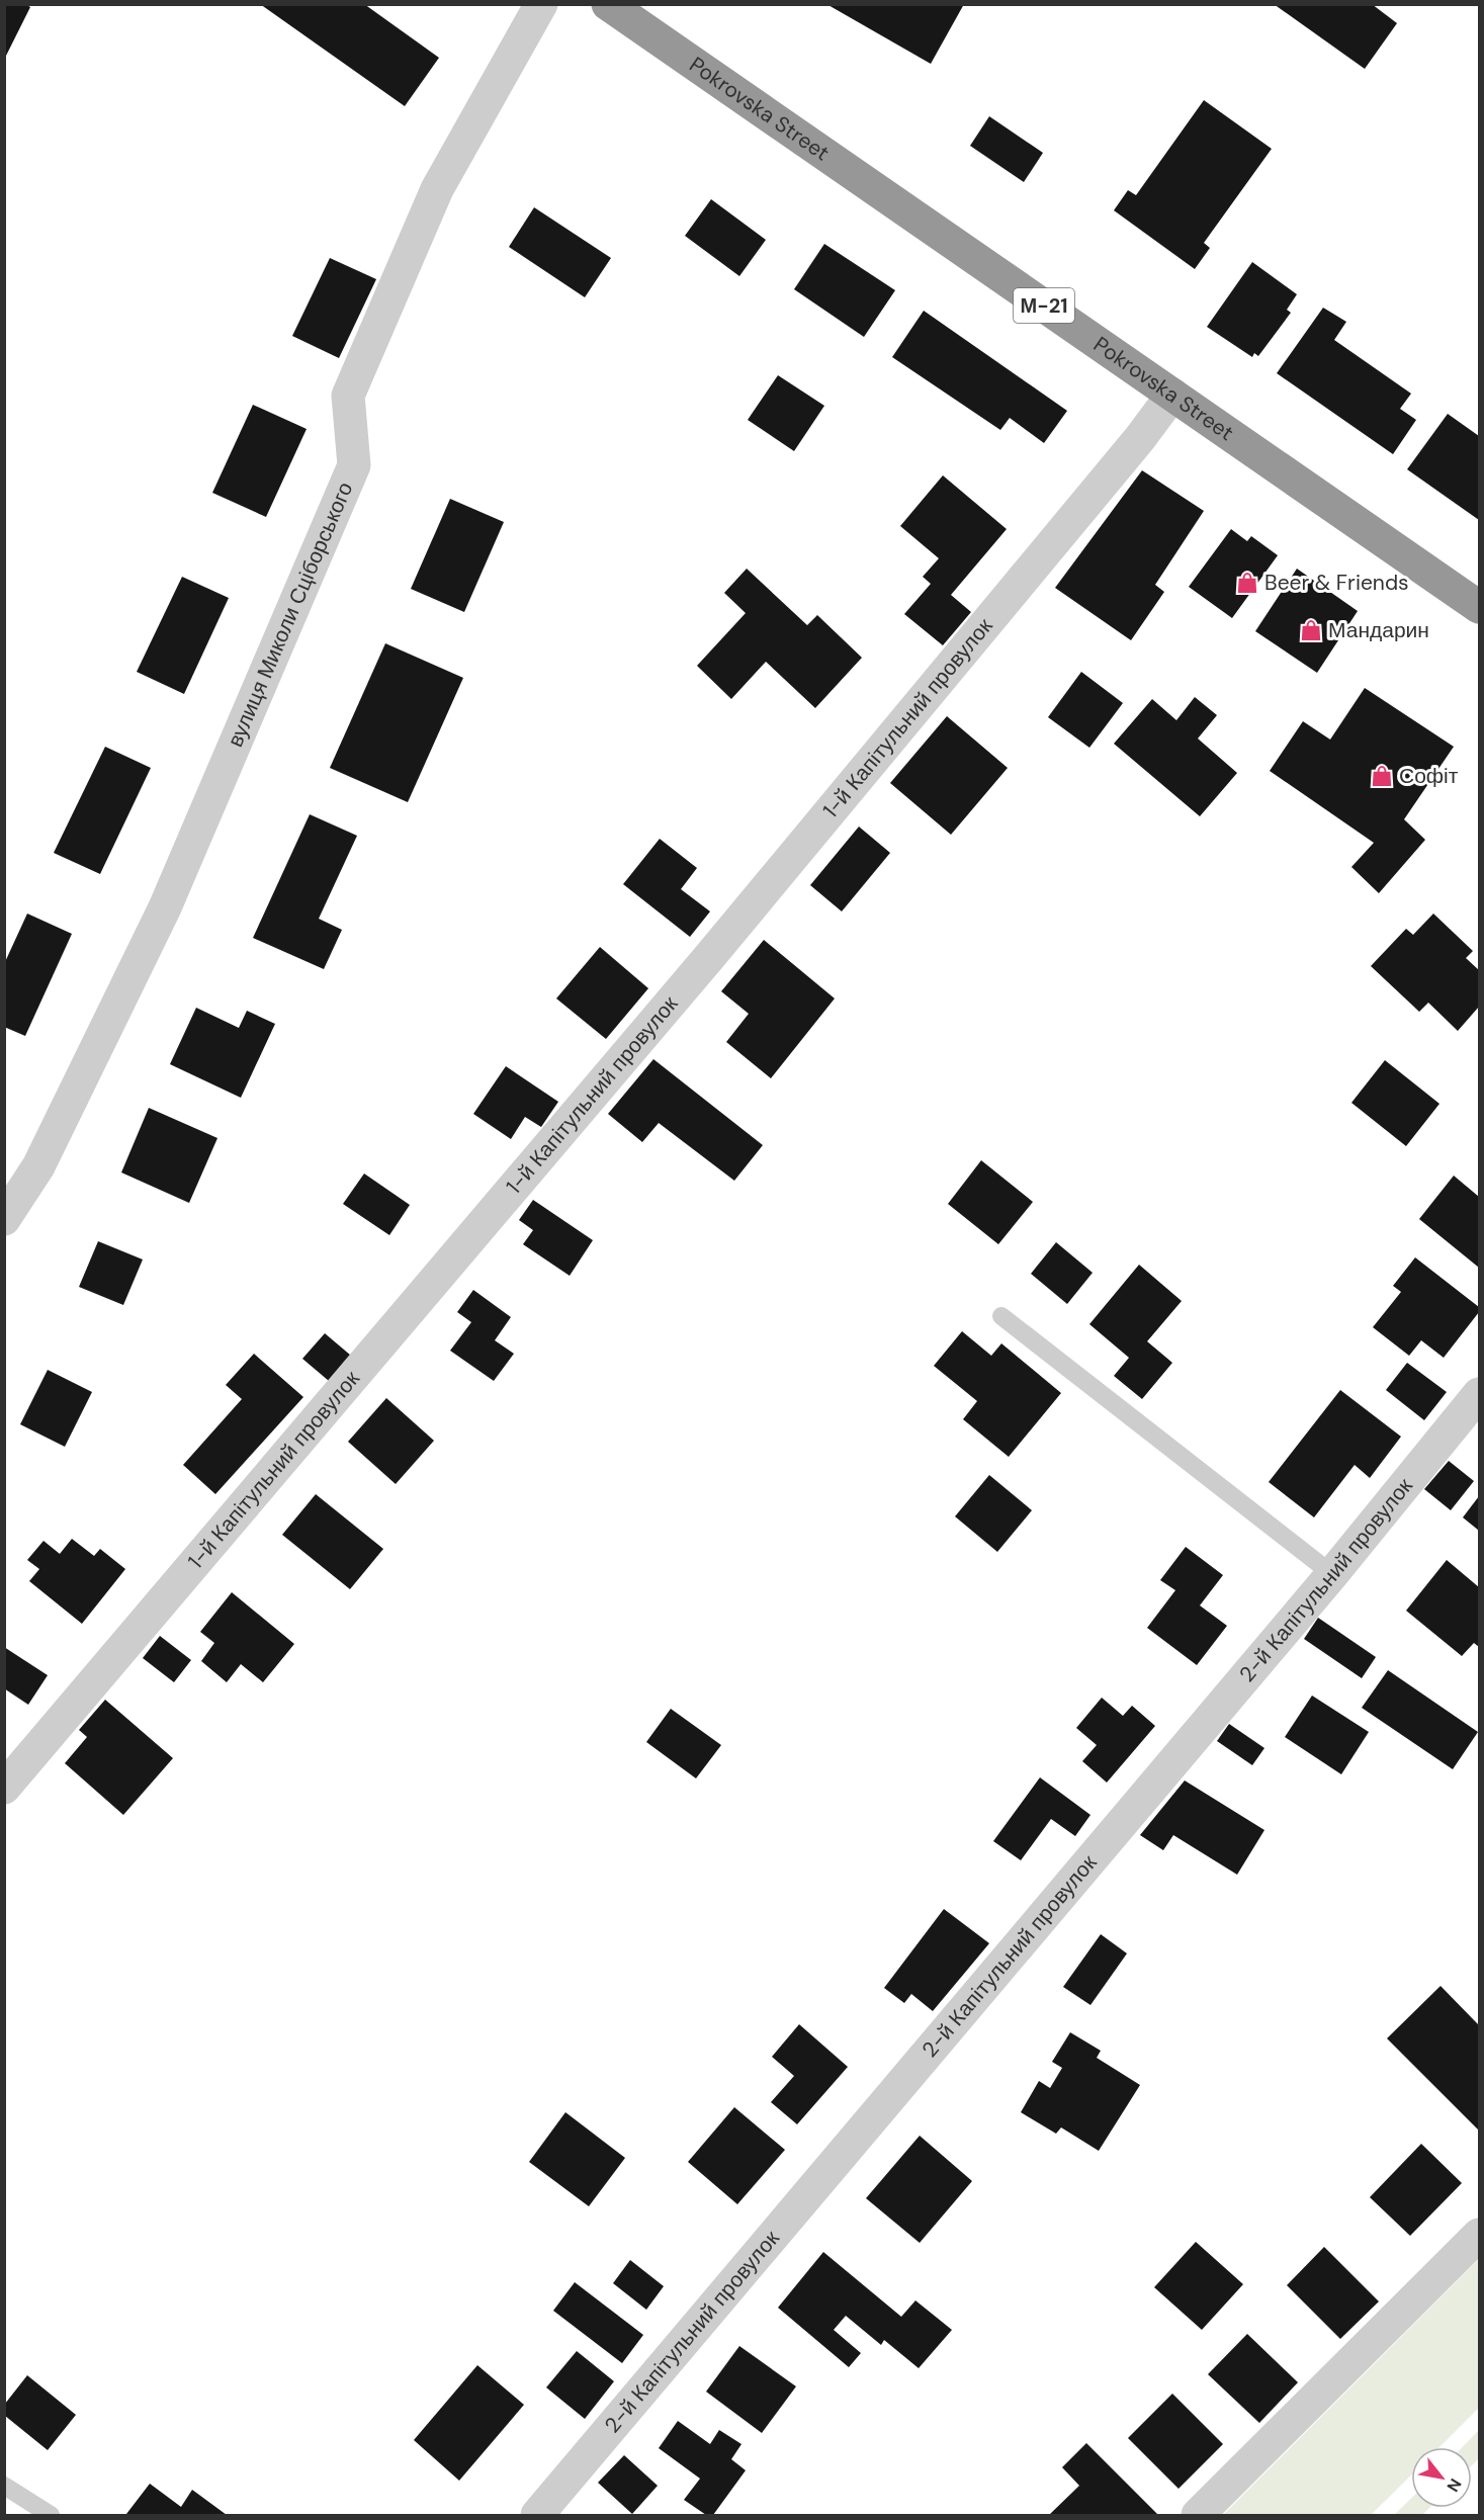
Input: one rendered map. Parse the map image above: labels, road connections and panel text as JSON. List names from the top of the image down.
{
  "streets": {
    "highway": ["Pokrovska Street", "М-21"],
    "street": ["вулиця Миколи Сціборського", "1-й Капітульний провулок", "2-й Капітульний провулок"]
  },
  "crossings": [
    ["Pokrovska Street", "1-й Капітульний провулок"]
  ],
  "places": {
    "shop": ["Beer & Friends", "Мандарин", "Софіт"]
  },
  "north": "bottom right"
}
